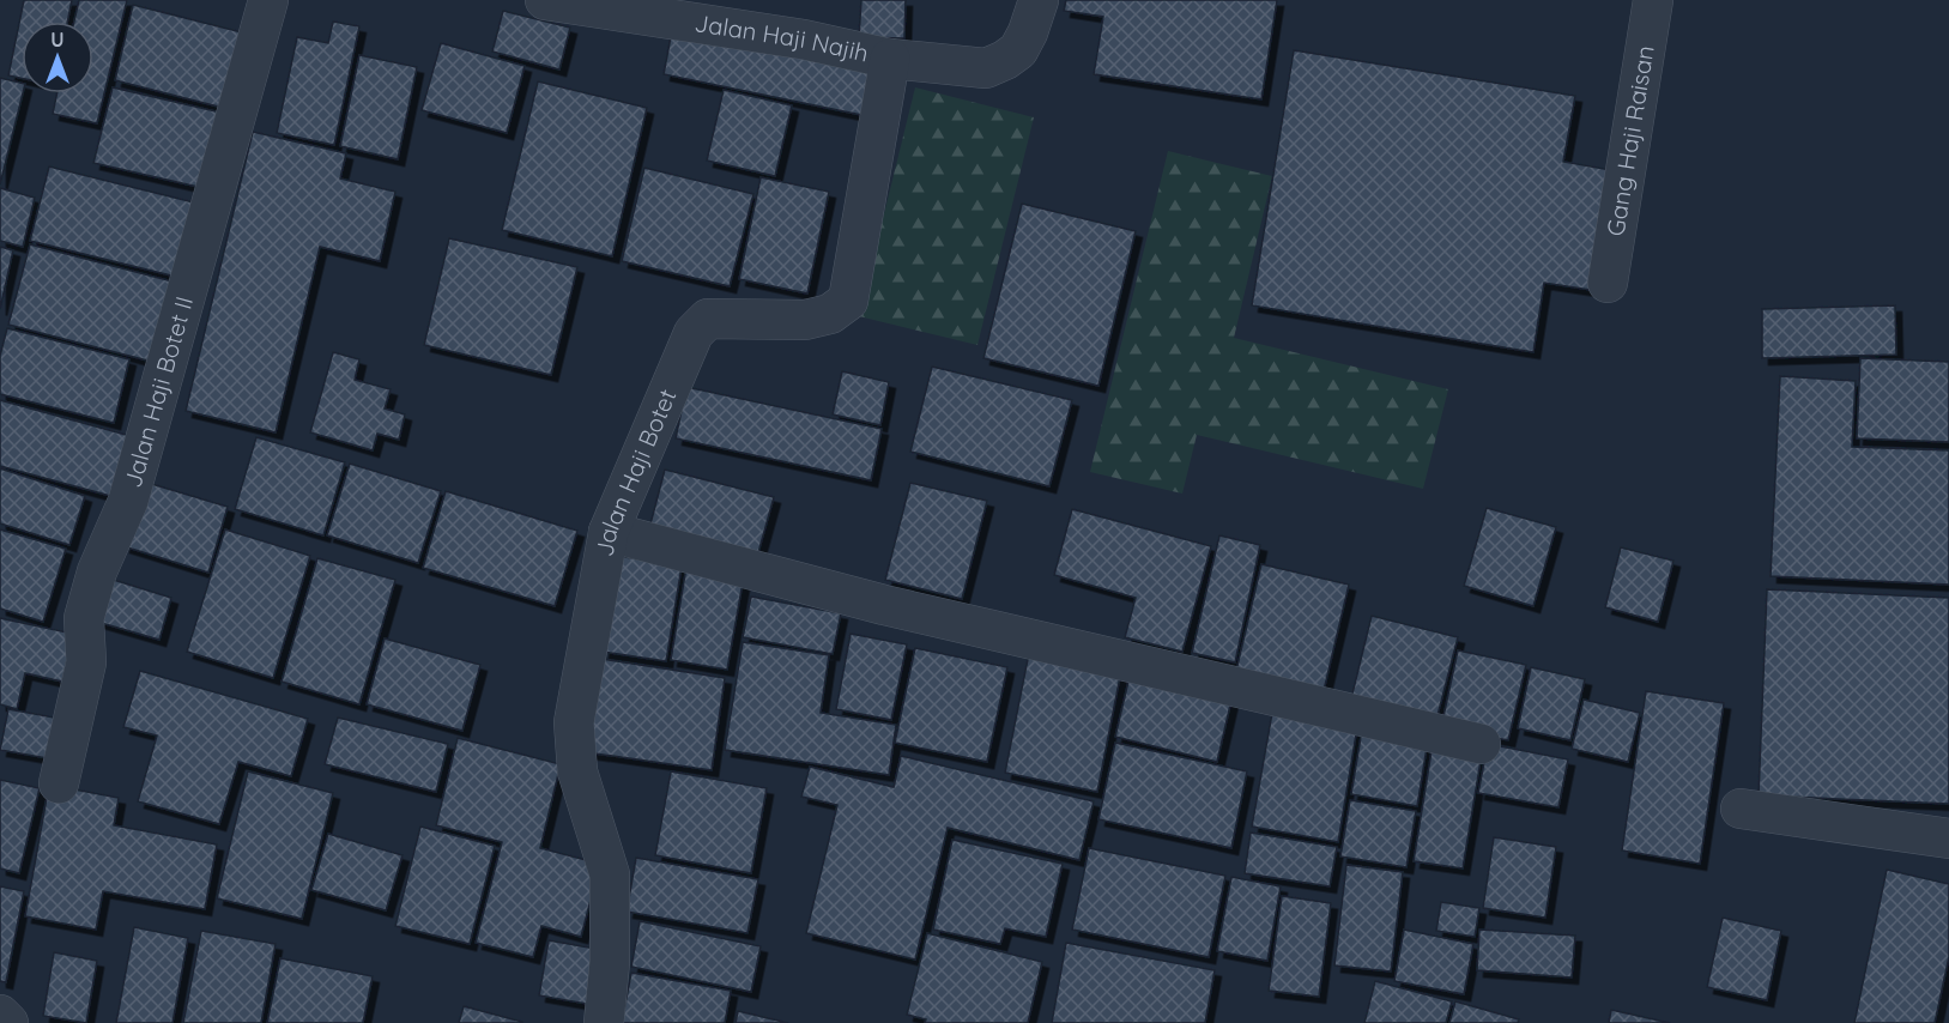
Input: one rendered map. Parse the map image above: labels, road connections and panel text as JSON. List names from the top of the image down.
{
  "streets": {
    "street": [
      "Jalan Haji Najih",
      "Gang Haji Raisan",
      "Jalan Haji Botet II",
      "Jalan Haji Botet"
    ]
  },
  "crossings": [
    ["Jalan Haji Najih", "Jalan Haji Botet"]
  ],
  "north": "top"
}
